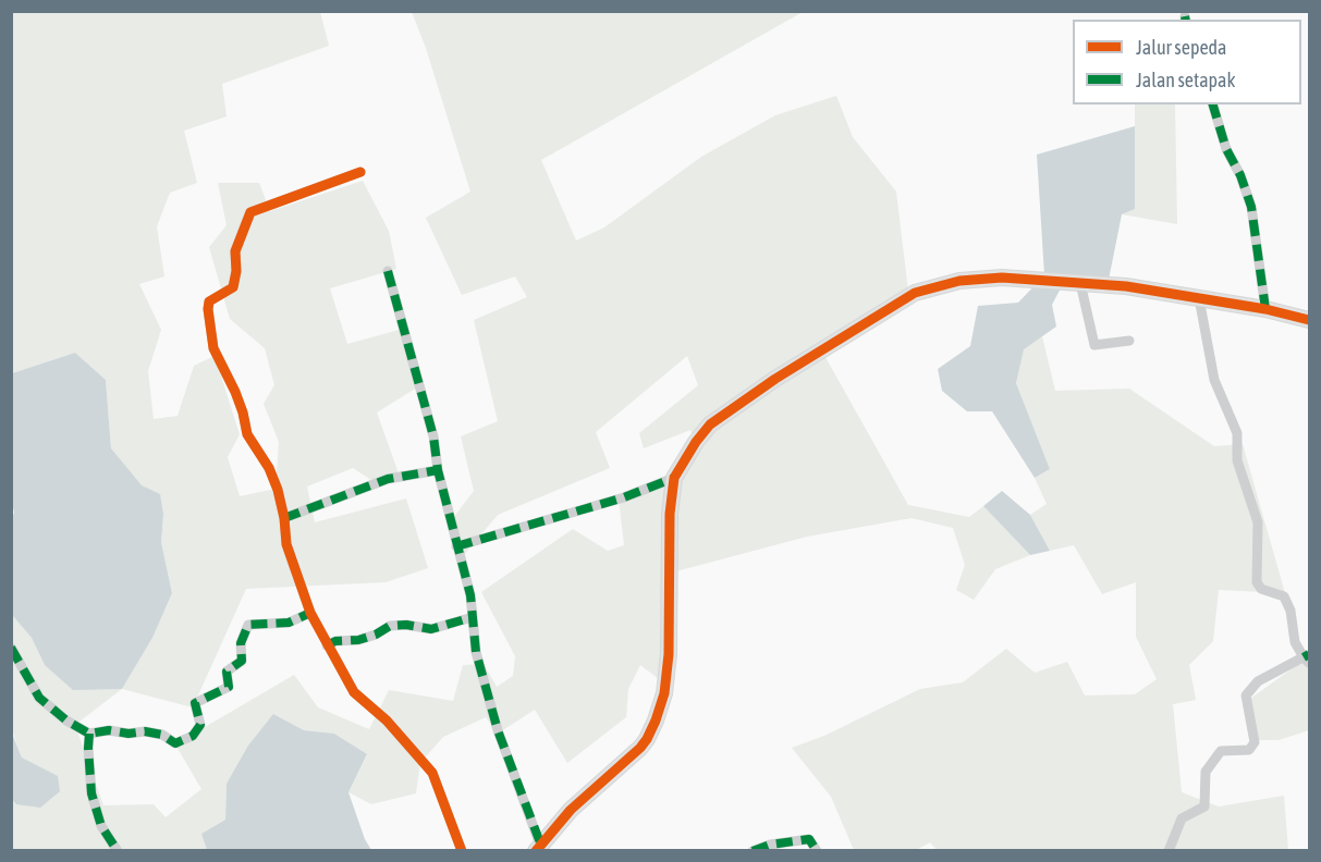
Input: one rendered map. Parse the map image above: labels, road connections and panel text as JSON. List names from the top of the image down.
{
  "legend": ["Jalur sepeda", "Jalan setapak"]
}
